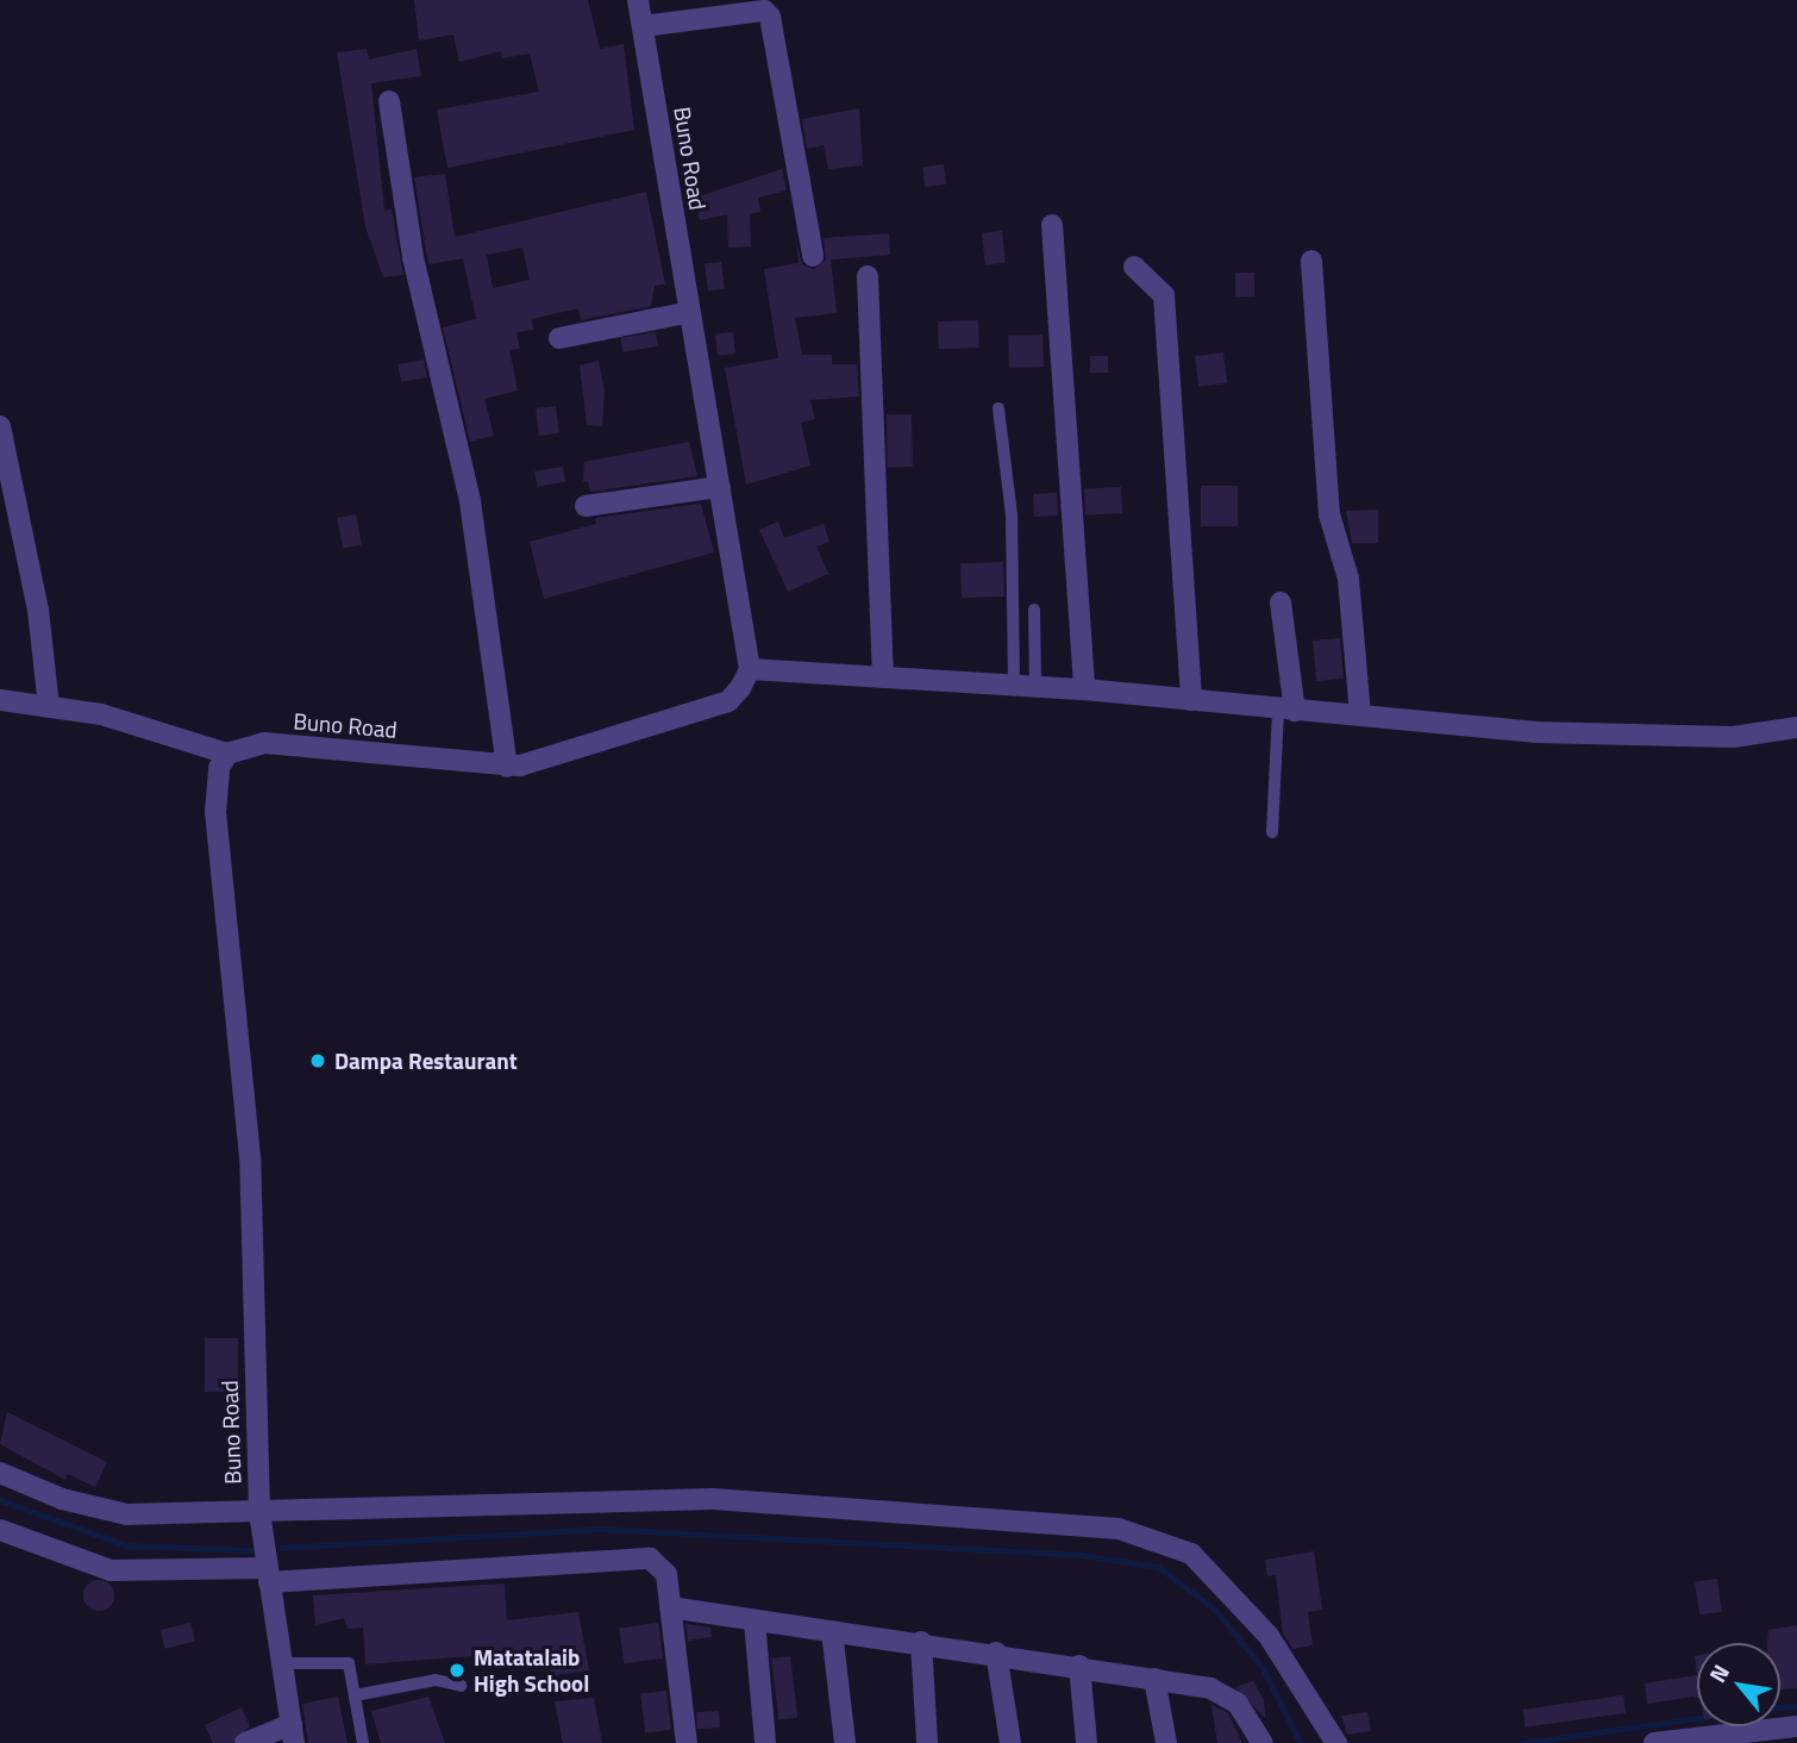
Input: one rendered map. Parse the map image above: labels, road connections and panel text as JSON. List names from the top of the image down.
{
  "streets": {
    "street": ["Buno Road"]
  },
  "places": ["Dampa Restaurant", "Matatalaib High School"],
  "north": "top left"
}
